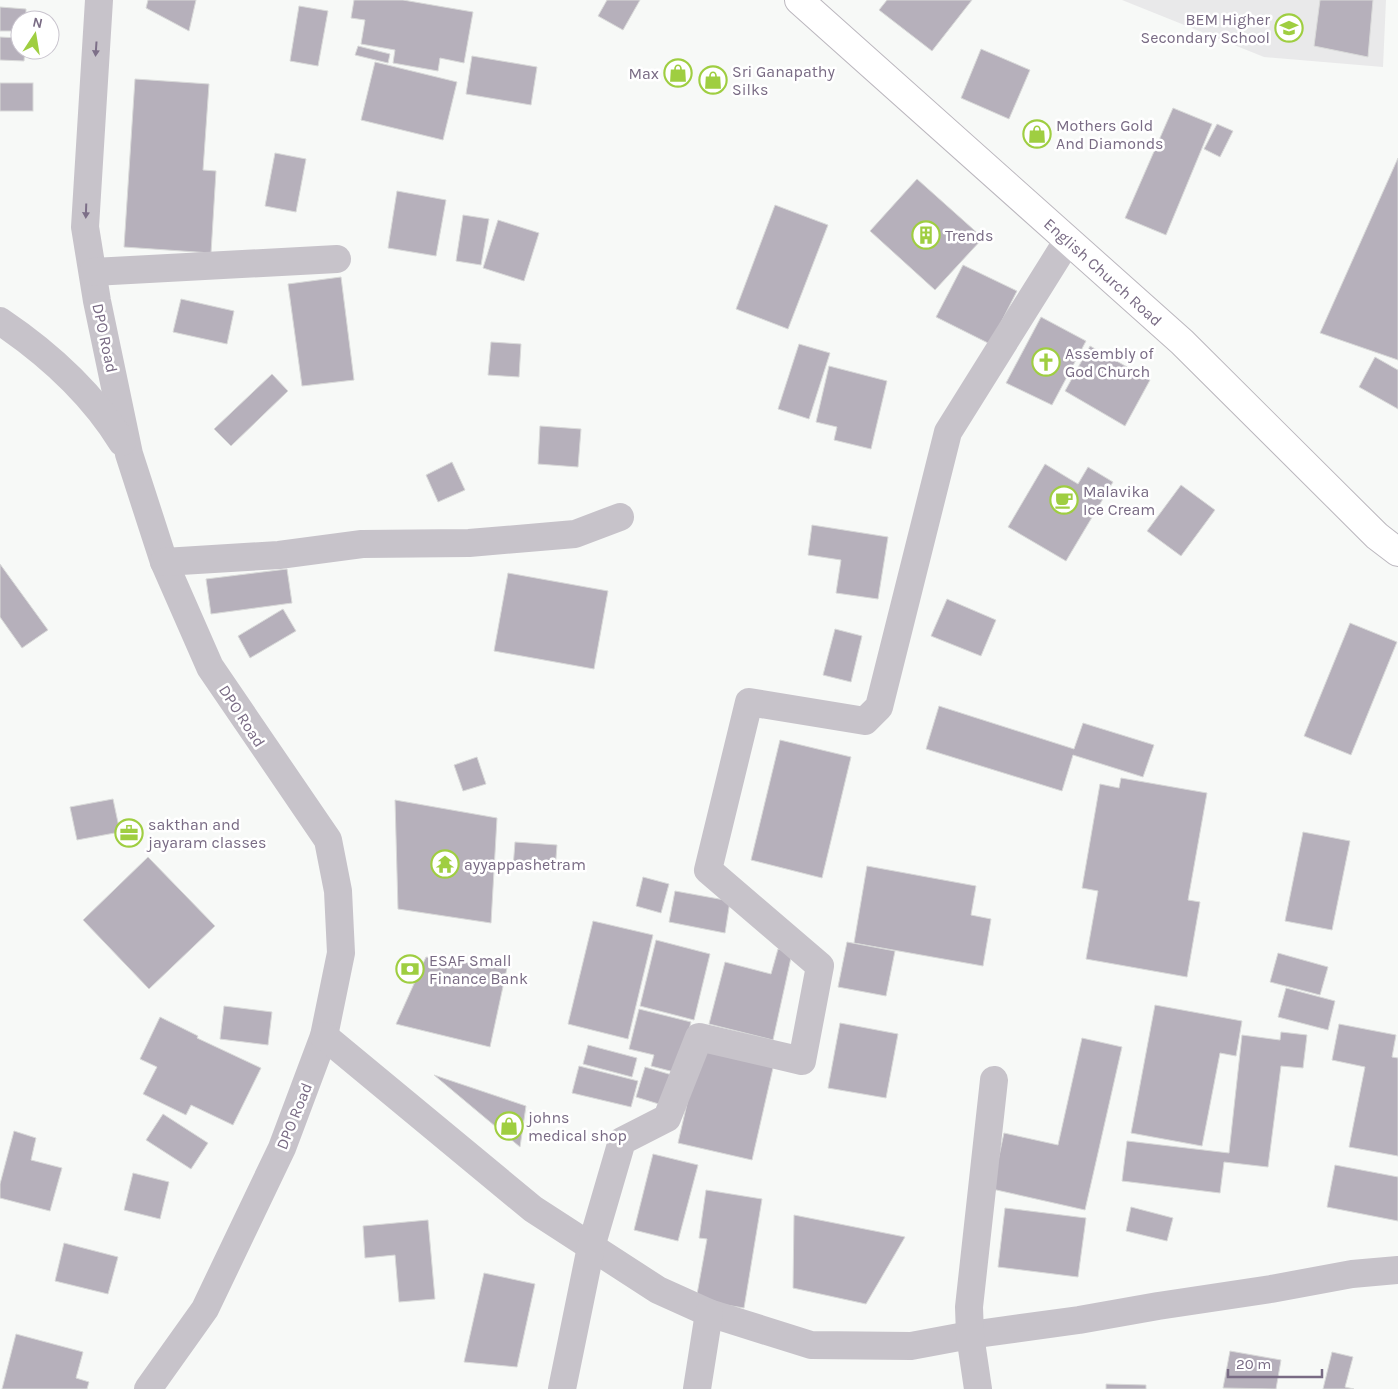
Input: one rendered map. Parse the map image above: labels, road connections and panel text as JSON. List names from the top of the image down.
{
  "streets": {
    "main road": ["English Church Road"],
    "street": ["DPO Road"]
  },
  "places": {
    "school or university": ["BEM Higher Secondary School"],
    "shop": [
      "Max",
      "Sri Ganapathy Silks",
      "Mothers Gold And Diamonds",
      "johns medical shop"
    ],
    "building": ["Trends"],
    "church": ["Assembly of God Church"],
    "cafe": ["Malavika Ice Cream"],
    "office": ["sakthan and jayaram classes"],
    "temple": ["ayyappashetram"],
    "bank": ["ESAF Small Finance Bank"]
  },
  "scale_bar": "20 m",
  "north": "top"
}
